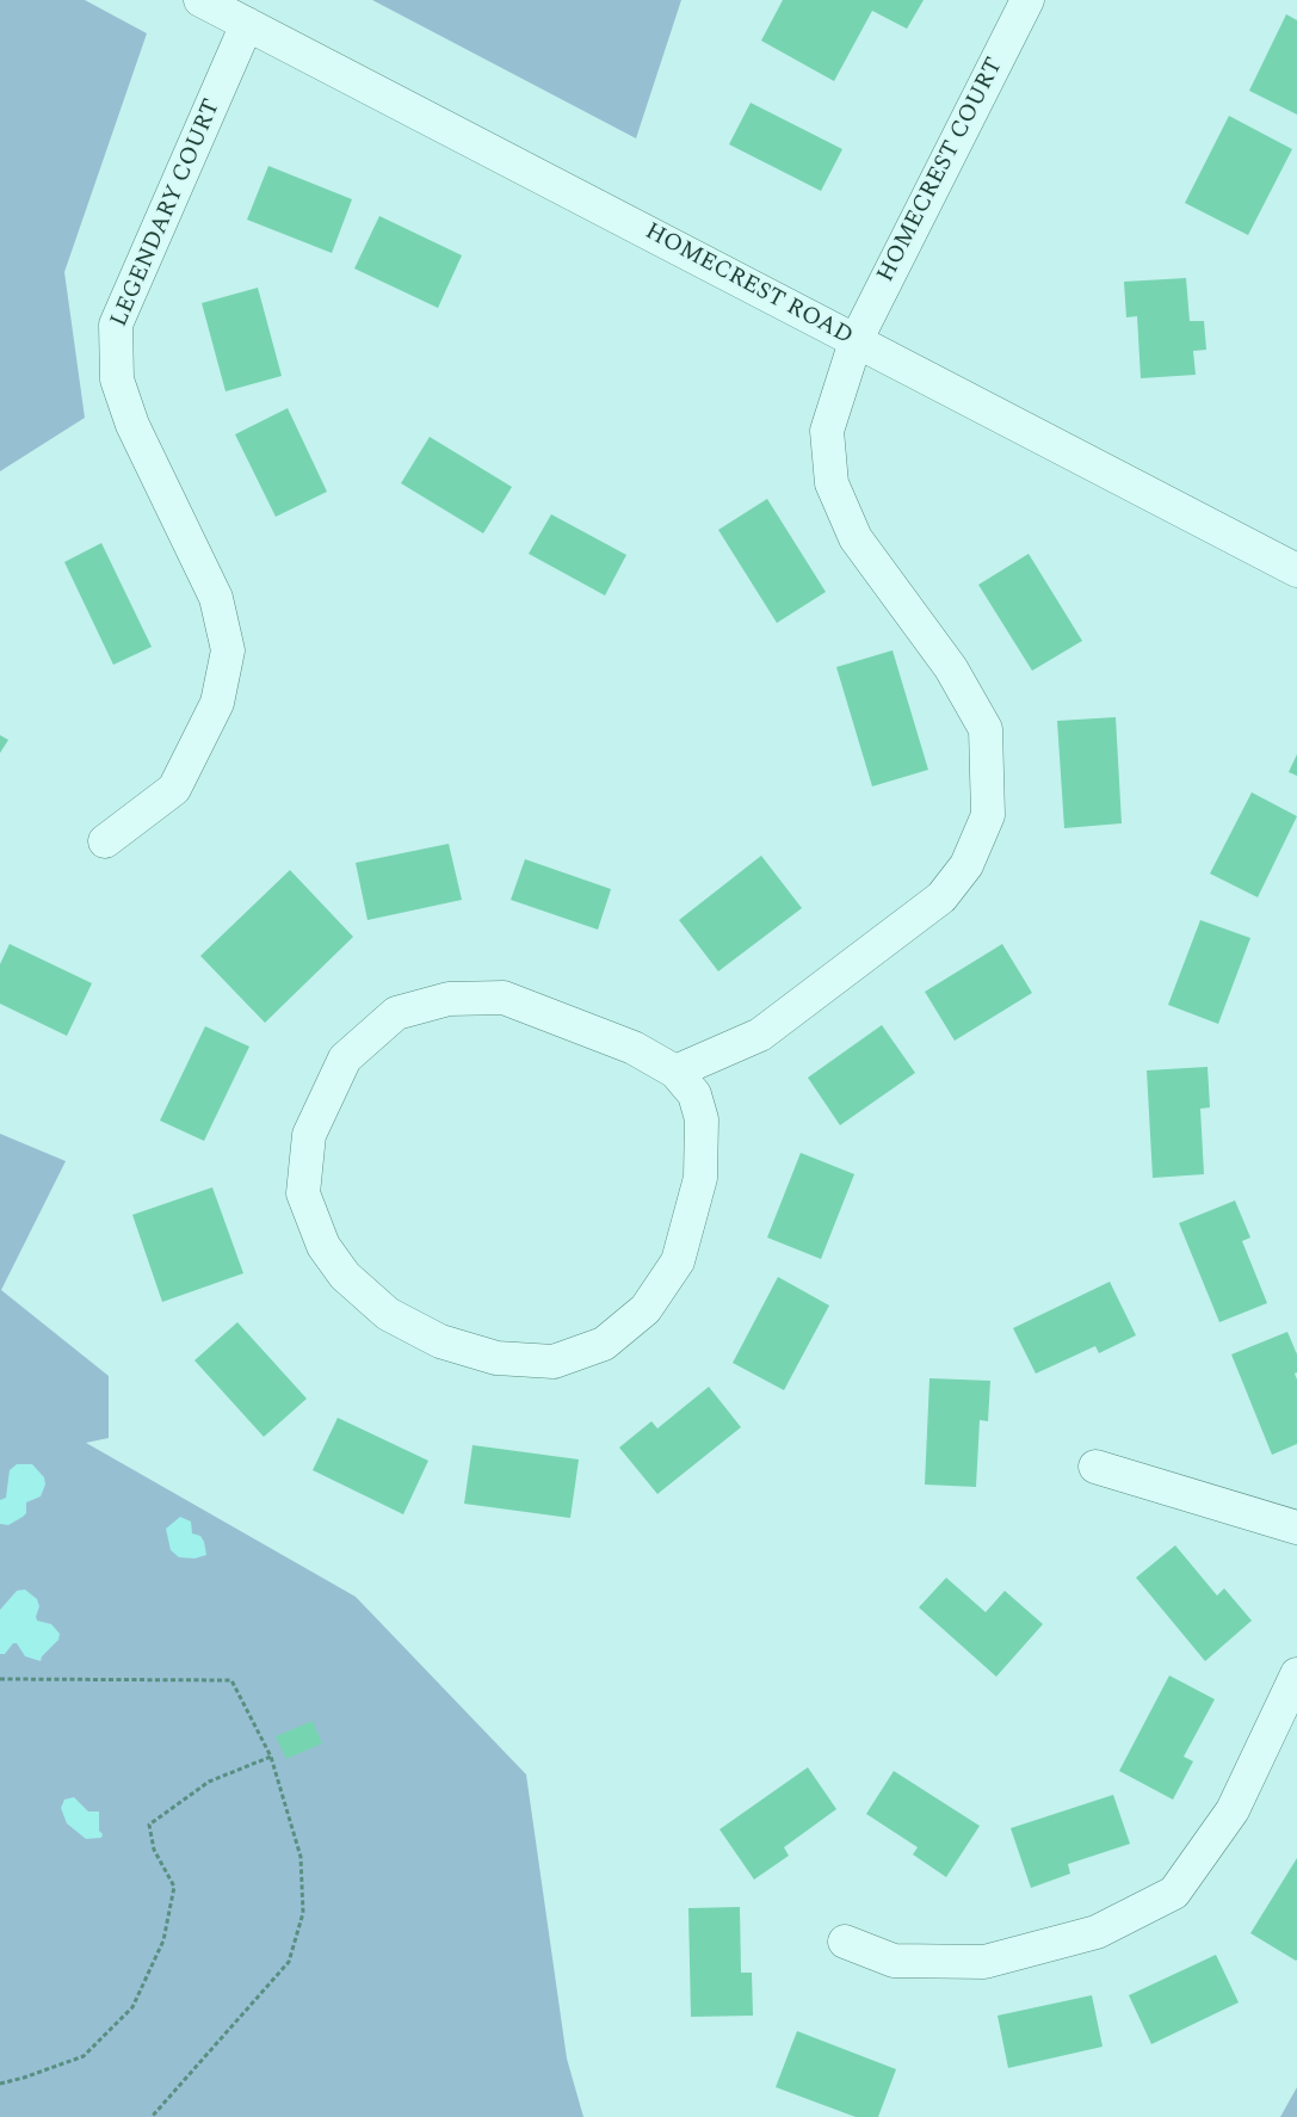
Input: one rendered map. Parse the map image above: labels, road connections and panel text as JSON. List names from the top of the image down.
{
  "streets": {
    "street": ["HOMECREST COURT", "LEGENDARY COURT", "HOMECREST ROAD"]
  },
  "crossings": [
    ["HOMECREST COURT", "HOMECREST ROAD"],
    ["LEGENDARY COURT", "HOMECREST ROAD"]
  ]
}
